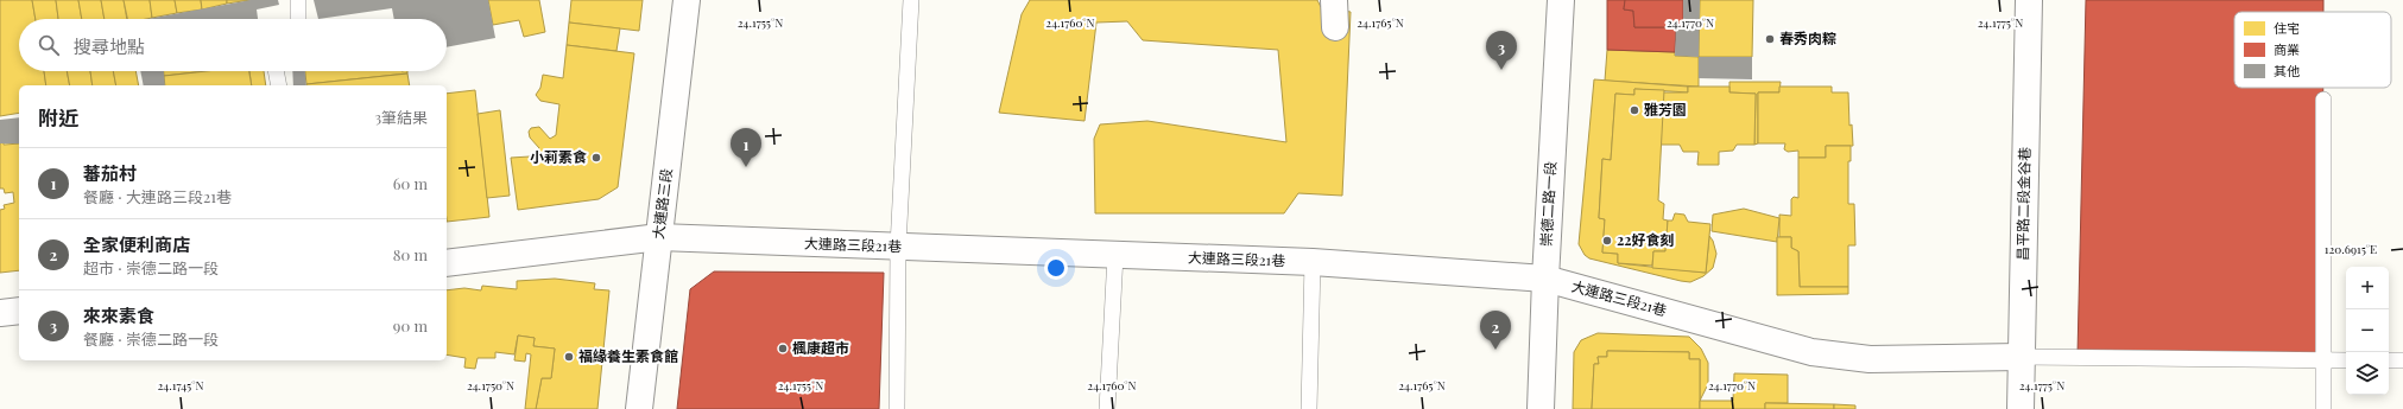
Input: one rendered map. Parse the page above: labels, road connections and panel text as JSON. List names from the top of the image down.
{
  "streets": {
    "street": [
      "大連路三段",
      "崇德二路一段",
      "昌平路二段金谷巷",
      "大連路三段21巷"
    ]
  },
  "crossings": [
    ["大連路三段", "大連路三段21巷"],
    ["崇德二路一段", "大連路三段21巷"],
    ["昌平路二段金谷巷", "大連路三段21巷"]
  ],
  "places": [
    "春秀肉粽",
    "雅芳園",
    "小莉素食",
    "22好食刻",
    "楓康超市",
    "福緣養生素食館"
  ],
  "legend": ["住宅", "商業", "其他"],
  "page": {
    "search": "搜尋地點",
    "pins": ["3", "1", "2"],
    "heading": ["附近", "3筆結果"],
    "list": [
      {
        "mark": "1",
        "name": "蕃茄村",
        "note": "餐廳 · 大連路三段21巷",
        "value": "60 m"
      },
      {
        "mark": "2",
        "name": "全家便利商店",
        "note": "超市 · 崇德二路一段",
        "value": "80 m"
      },
      {
        "mark": "3",
        "name": "來來素食",
        "note": "餐廳 · 崇德二路一段",
        "value": "90 m"
      }
    ],
    "map_buttons": ["+", "−"]
  },
  "coordinates": [
    "24.1755°N",
    "24.1760°N",
    "24.1765°N",
    "24.1770°N",
    "24.1775°N",
    "120.6915°E",
    "24.1745°N",
    "24.1750°N"
  ]
}
